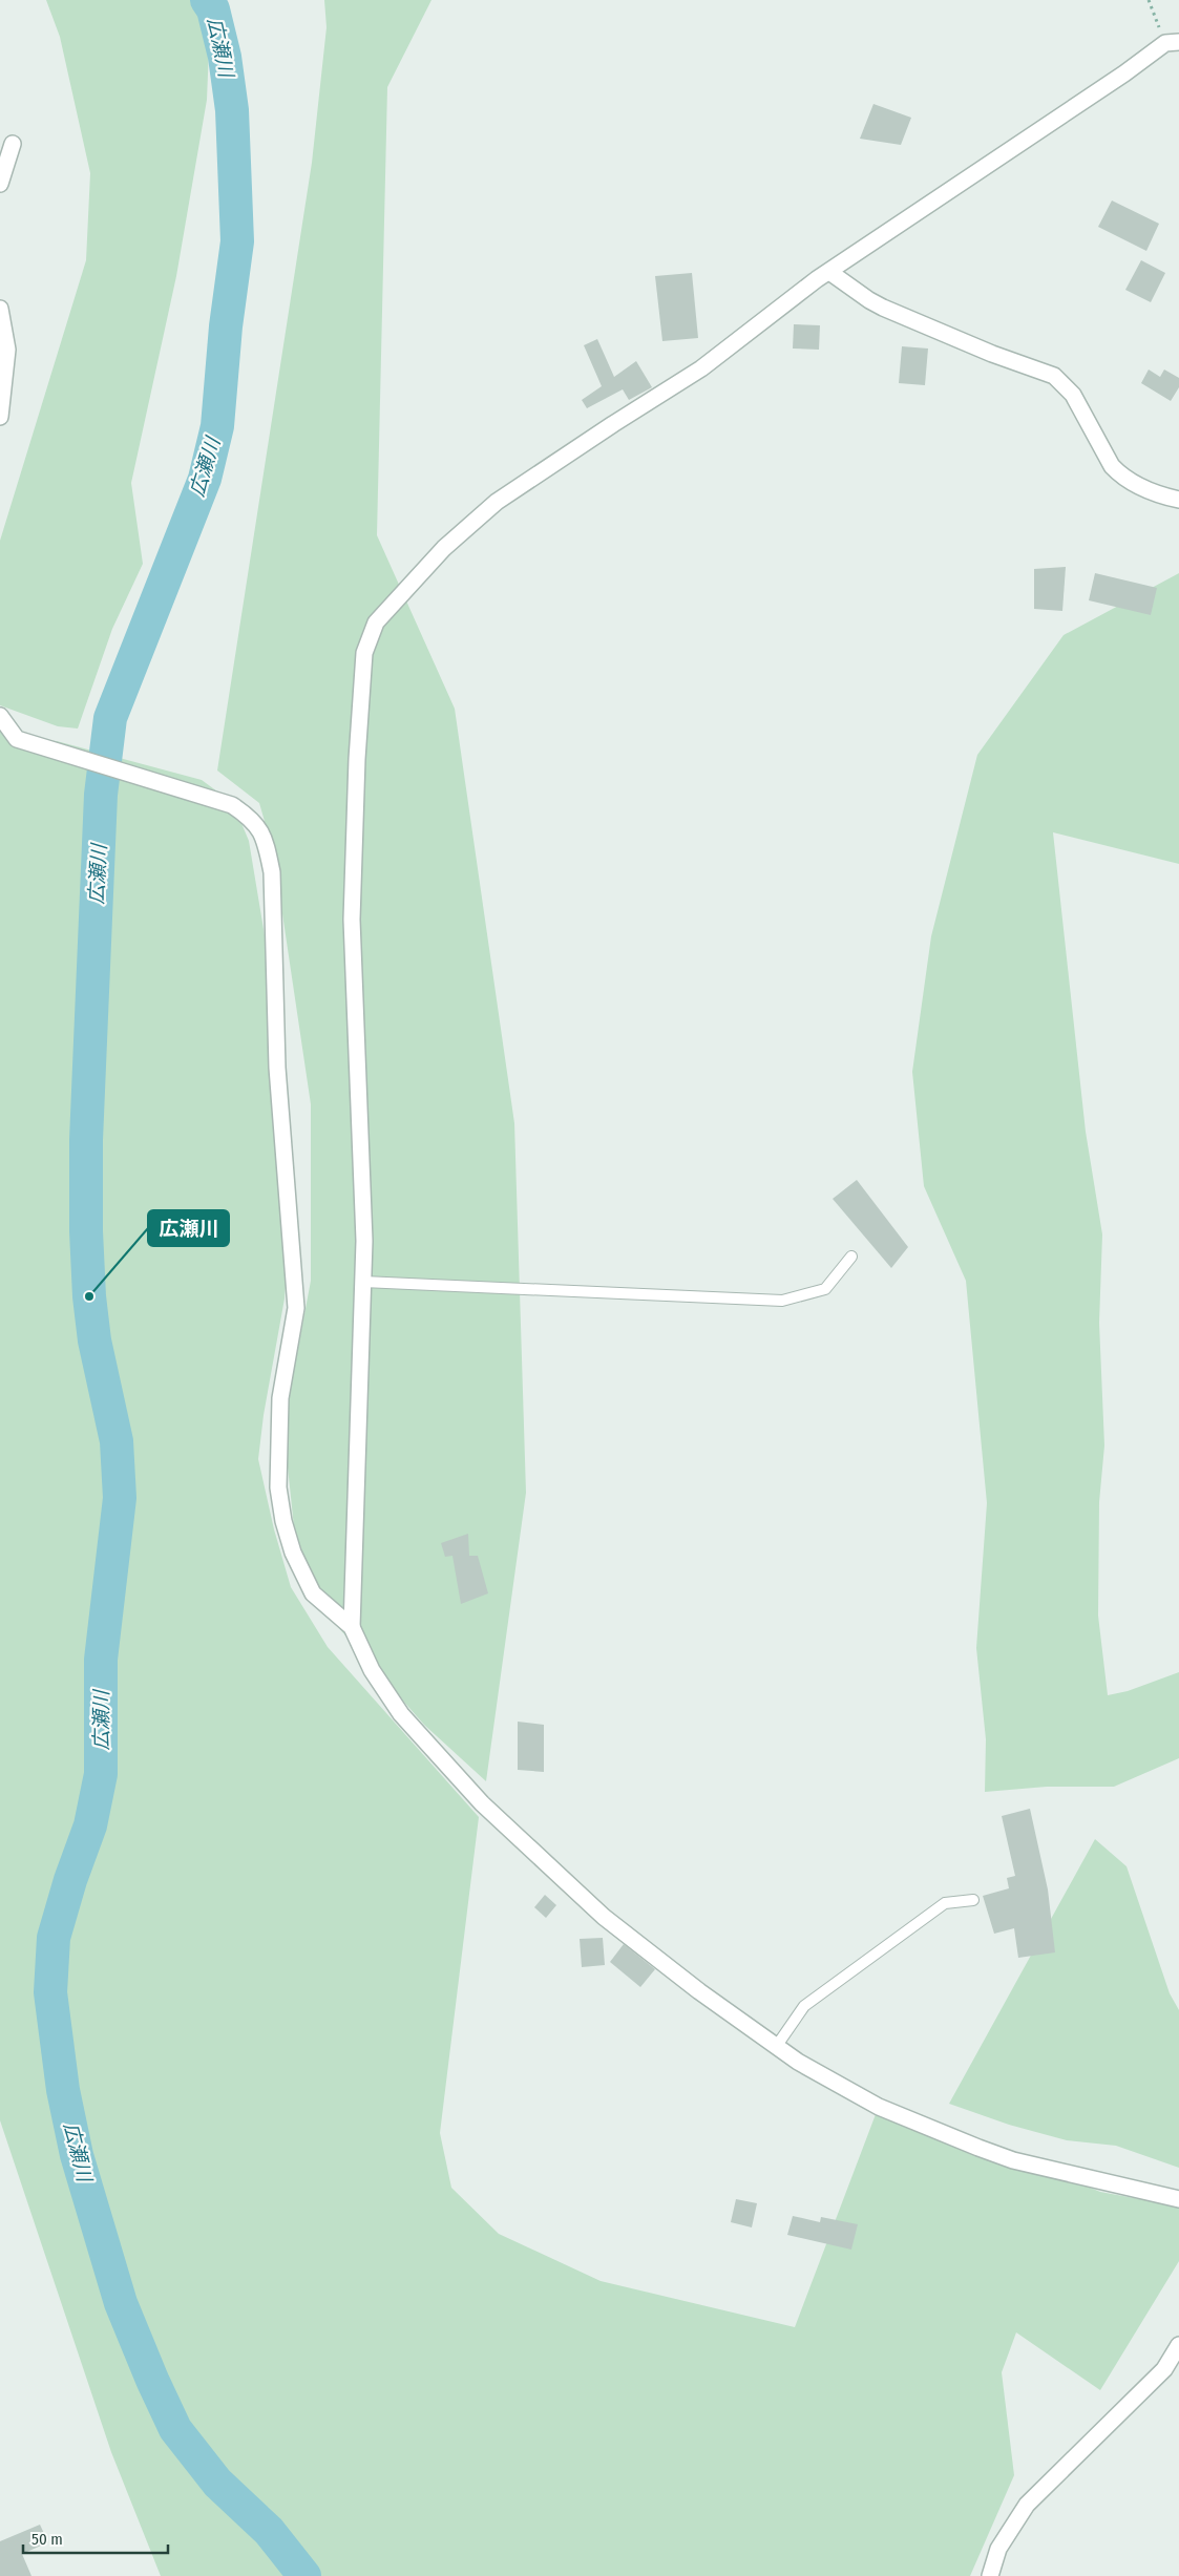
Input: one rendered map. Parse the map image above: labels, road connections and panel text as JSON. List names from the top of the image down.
{
  "water": ["広瀬川"],
  "places": ["広瀬川"],
  "scale_bar": "50 m"
}
